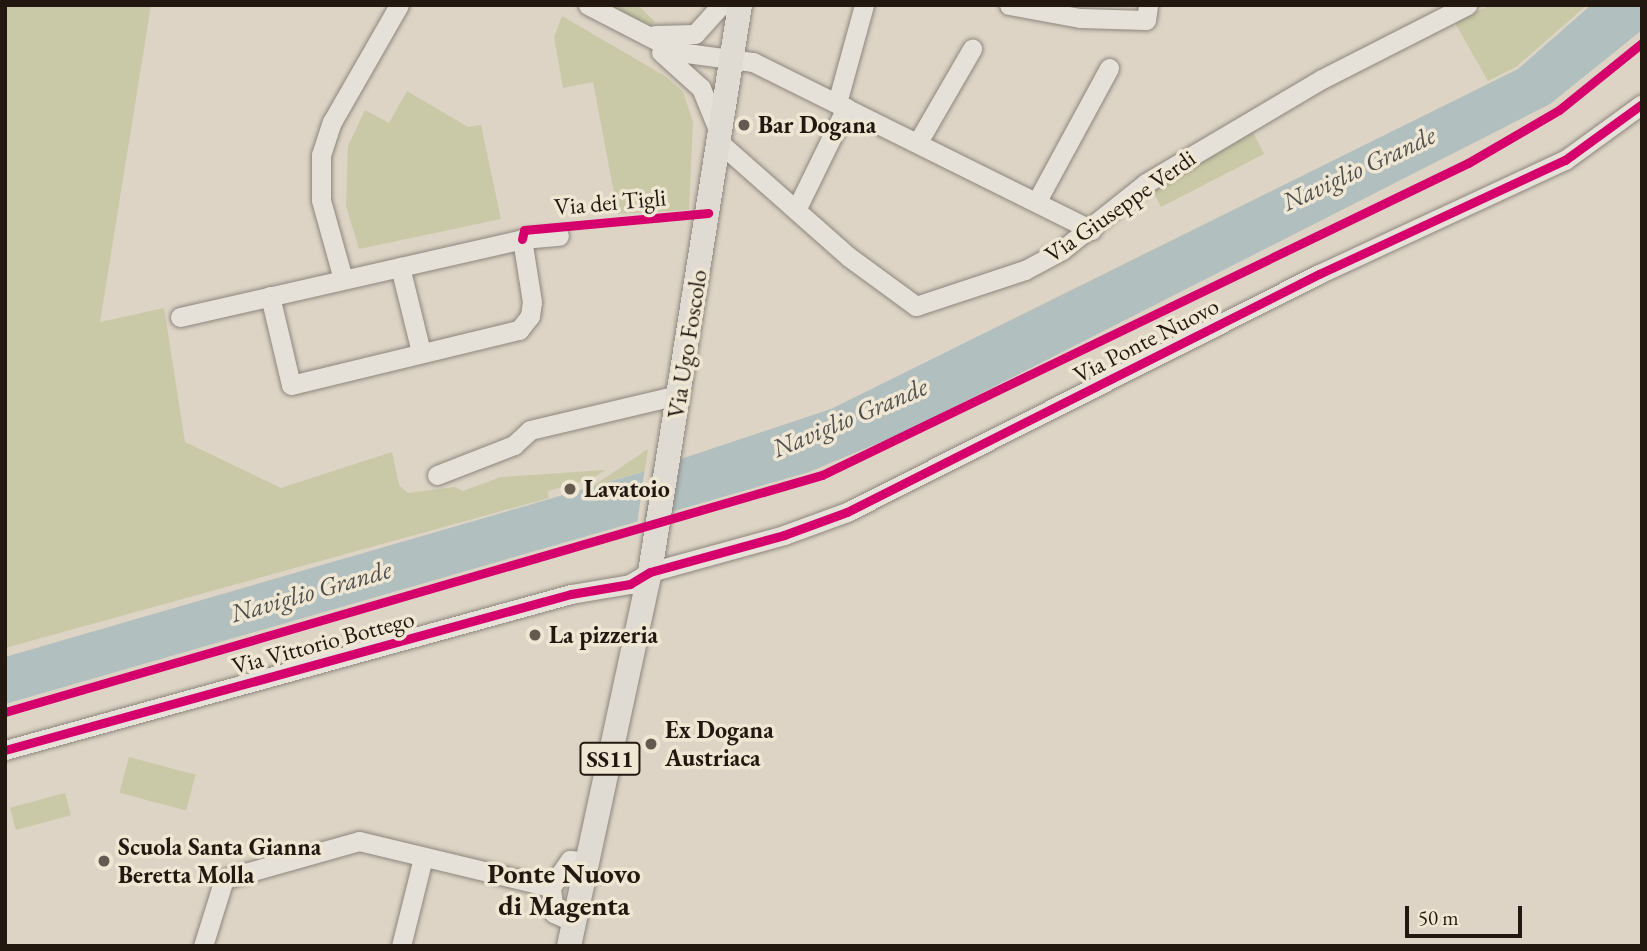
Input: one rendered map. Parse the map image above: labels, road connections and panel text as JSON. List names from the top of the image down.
{
  "streets": {
    "main road": ["Via Ugo Foscolo", "SS11"],
    "street": [
      "Via dei Tigli",
      "Via Giuseppe Verdi",
      "Via Ponte Nuovo",
      "Via Vittorio Bottego"
    ]
  },
  "crossings": [
    ["Via Giuseppe Verdi", "Via Ugo Foscolo"],
    ["Via Giuseppe Verdi", "SS11"],
    ["Via Ponte Nuovo", "Via Ugo Foscolo"],
    ["Via Ponte Nuovo", "Via Vittorio Bottego"],
    ["Via Ponte Nuovo", "SS11"],
    ["Via Ugo Foscolo", "Via Vittorio Bottego"],
    ["Via Ugo Foscolo", "SS11"],
    ["Via Vittorio Bottego", "SS11"]
  ],
  "districts": ["Ponte Nuovo di Magenta"],
  "water": ["Naviglio Grande"],
  "places": [
    "Bar Dogana",
    "Lavatoio",
    "La pizzeria",
    "Ex Dogana Austriaca",
    "Scuola Santa Gianna Beretta Molla"
  ],
  "scale_bar": "50 m"
}
